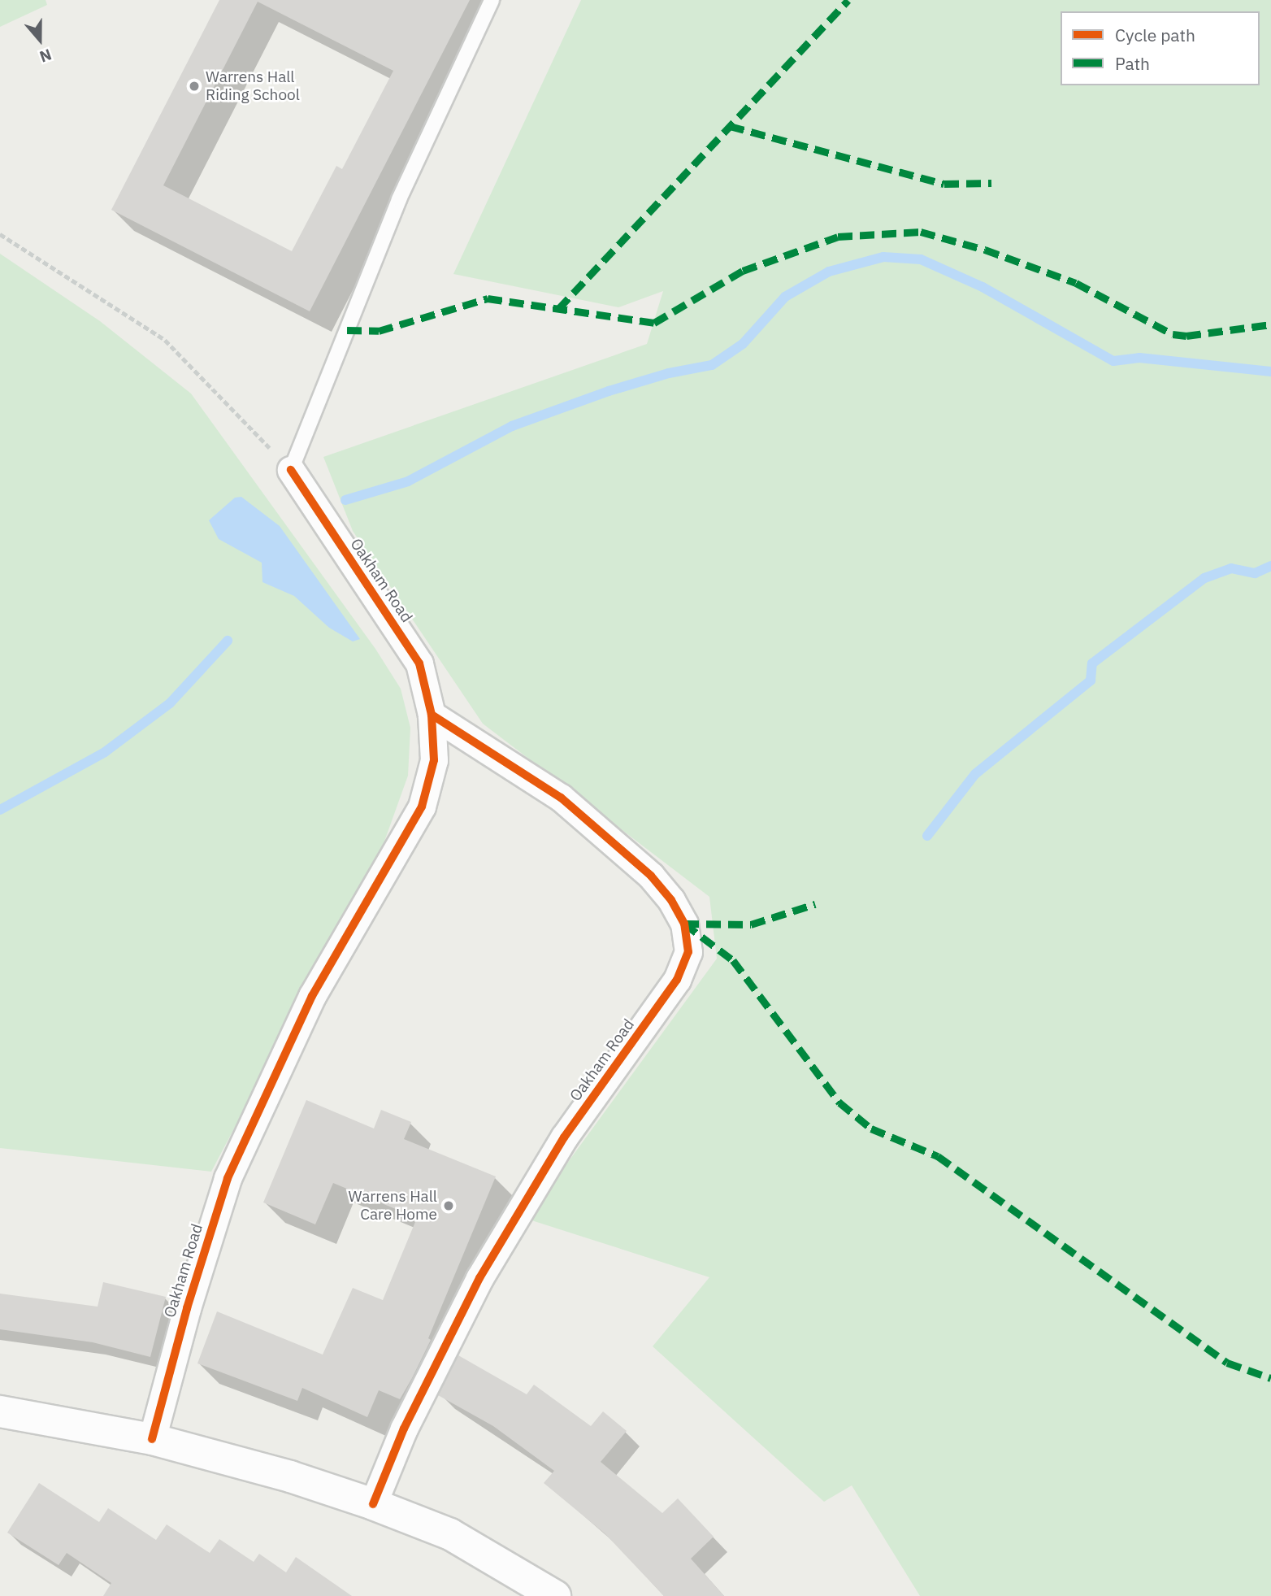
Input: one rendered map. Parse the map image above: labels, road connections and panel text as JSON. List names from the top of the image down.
{
  "streets": {
    "street": ["Oakham Road"]
  },
  "places": ["Warrens Hall Riding School", "Warrens Hall Care Home"],
  "legend": ["Cycle path", "Path"],
  "north": "bottom"
}
